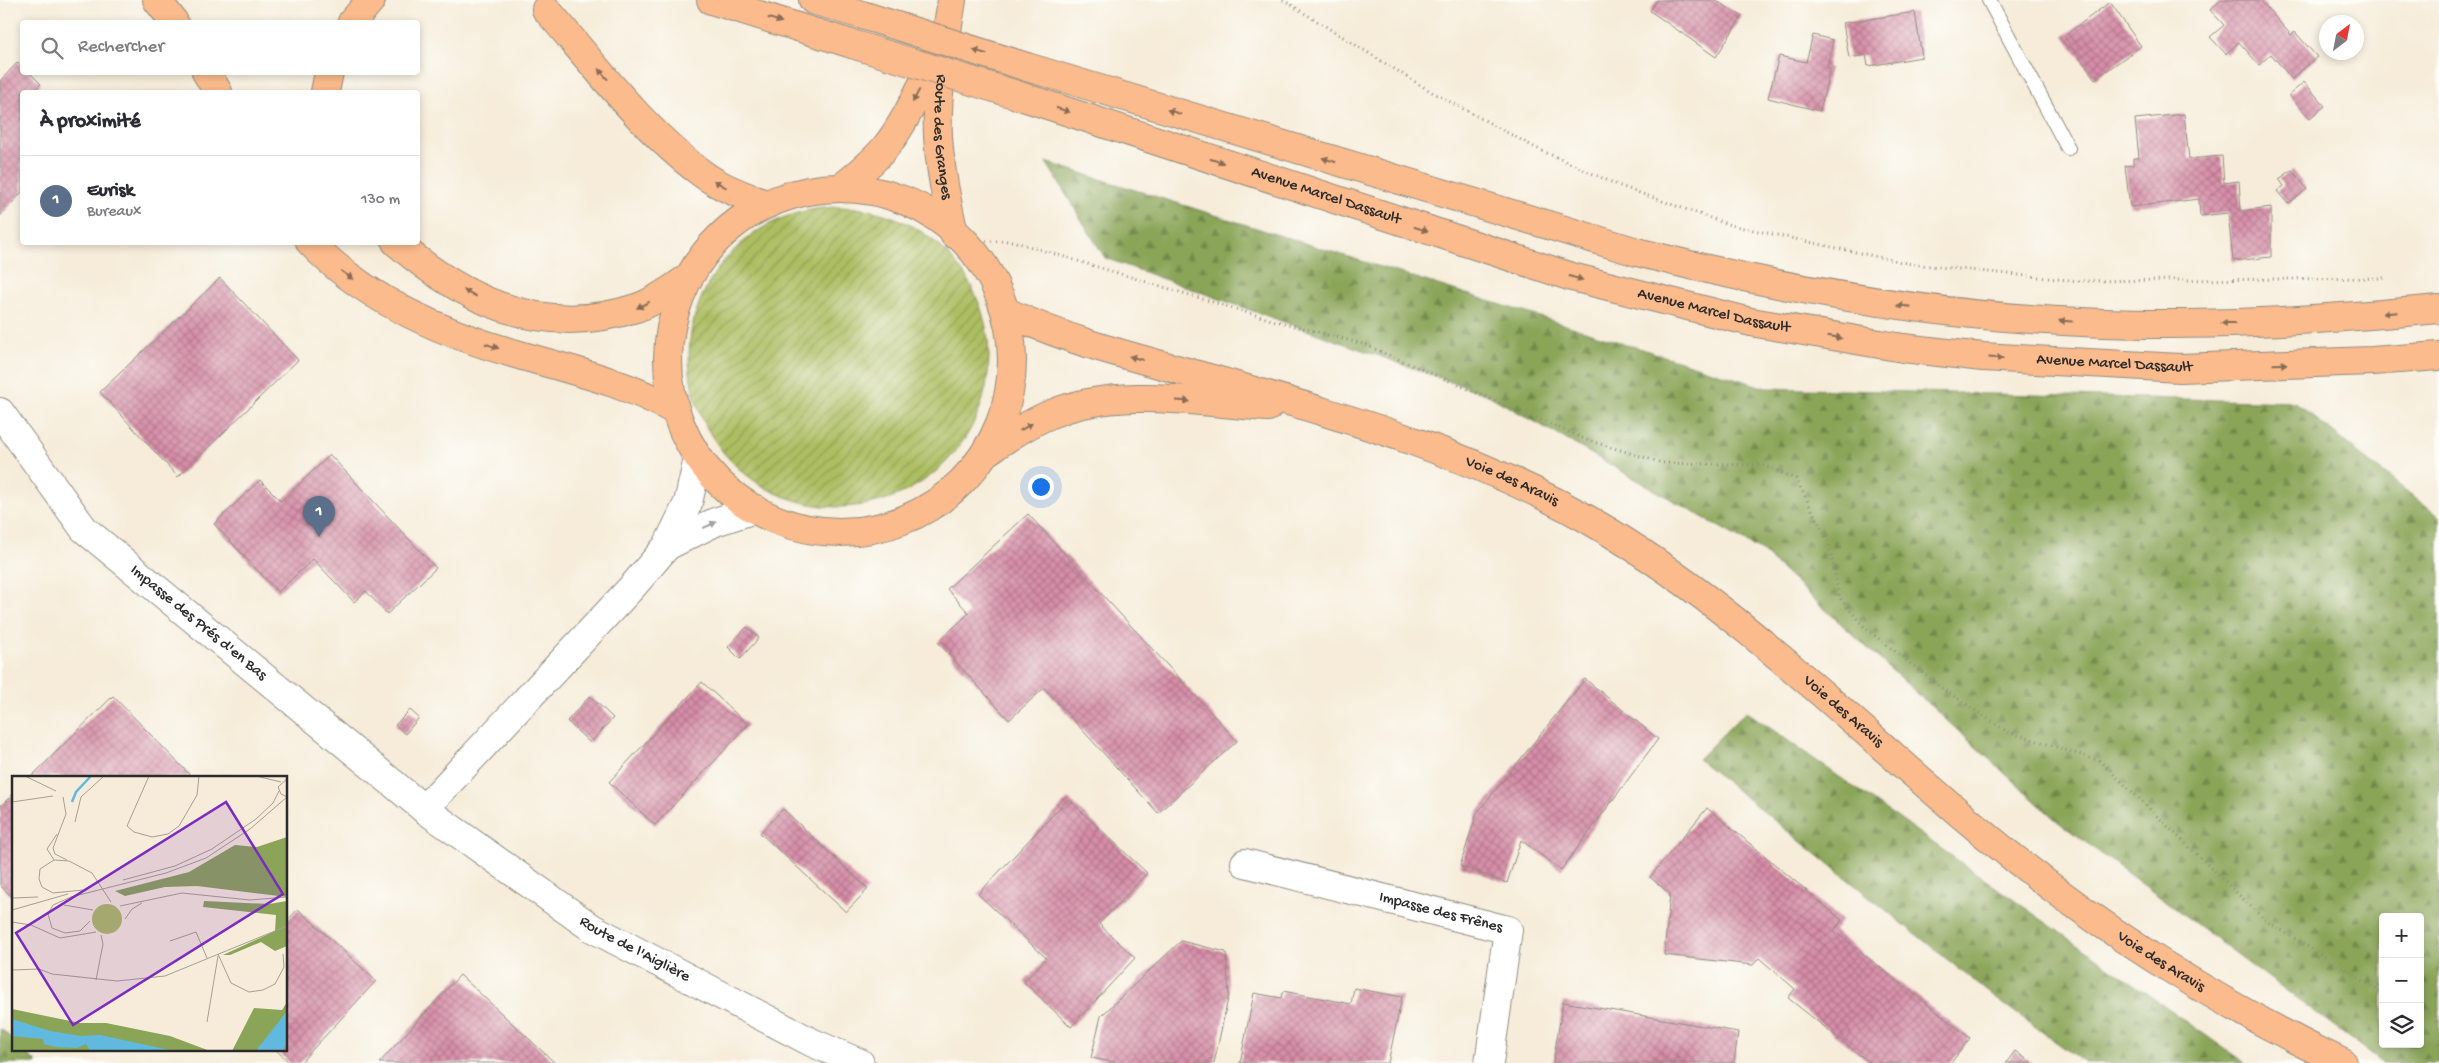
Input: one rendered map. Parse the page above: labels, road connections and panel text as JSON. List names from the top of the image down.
{
  "streets": {
    "main road": ["Route des Granges", "Avenue Marcel Dassault", "Voie des Aravis"],
    "street": ["Impasse des Prés d'en Bas", "Impasse des Frênes", "Route de l'Aiglière"]
  },
  "crossings": [
    ["Impasse des Prés d'en Bas", "Route de l'Aiglière"]
  ],
  "one_way": ["Route des Granges"],
  "north": "top right",
  "page": {
    "search": "Rechercher",
    "heading": "À proximité",
    "list": [
      {
        "mark": "1",
        "name": "Eurisk",
        "note": "Bureaux",
        "value": "130 m"
      }
    ],
    "pins": "1",
    "map_buttons": ["+", "−"]
  }
}
